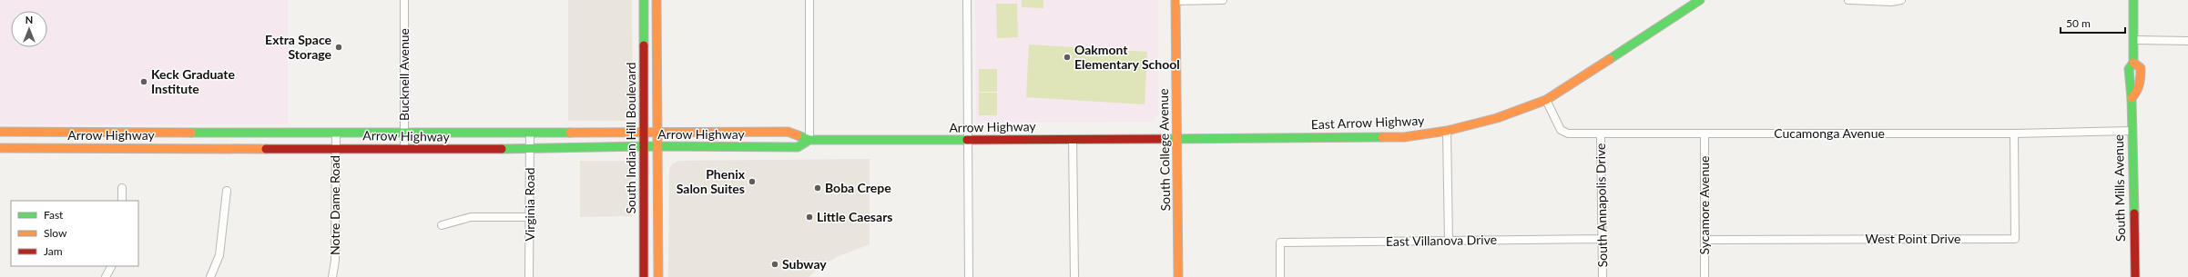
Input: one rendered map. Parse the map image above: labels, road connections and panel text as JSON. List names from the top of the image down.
{
  "streets": {
    "main road": [
      "East Arrow Highway",
      "Arrow Highway",
      "South Indian Hill Boulevard",
      "South College Avenue",
      "South Mills Avenue"
    ],
    "street": [
      "Bucknell Avenue",
      "Cucamonga Avenue",
      "Virginia Road",
      "Notre Dame Road",
      "South Annapolis Drive",
      "Sycamore Avenue",
      "West Point Drive",
      "East Villanova Drive"
    ]
  },
  "crossings": [
    ["Bucknell Avenue", "Arrow Highway"],
    ["East Arrow Highway", "Arrow Highway"],
    ["East Arrow Highway", "Cucamonga Avenue"],
    ["East Arrow Highway", "South College Avenue"],
    ["Arrow Highway", "South Indian Hill Boulevard"],
    ["Arrow Highway", "South College Avenue"],
    ["Arrow Highway", "Virginia Road"],
    ["Arrow Highway", "Notre Dame Road"],
    ["Cucamonga Avenue", "South Mills Avenue"],
    ["Cucamonga Avenue", "South Annapolis Drive"],
    ["Cucamonga Avenue", "Sycamore Avenue"],
    ["Cucamonga Avenue", "West Point Drive"],
    ["South Annapolis Drive", "East Villanova Drive"],
    ["Sycamore Avenue", "West Point Drive"]
  ],
  "places": [
    "Extra Space Storage",
    "Oakmont Elementary School",
    "Keck Graduate Institute",
    "Phenix Salon Suites",
    "Boba Crepe",
    "Little Caesars",
    "Subway"
  ],
  "legend": ["Fast", "Slow", "Jam"],
  "scale_bar": "50 m",
  "north": "top"
}
